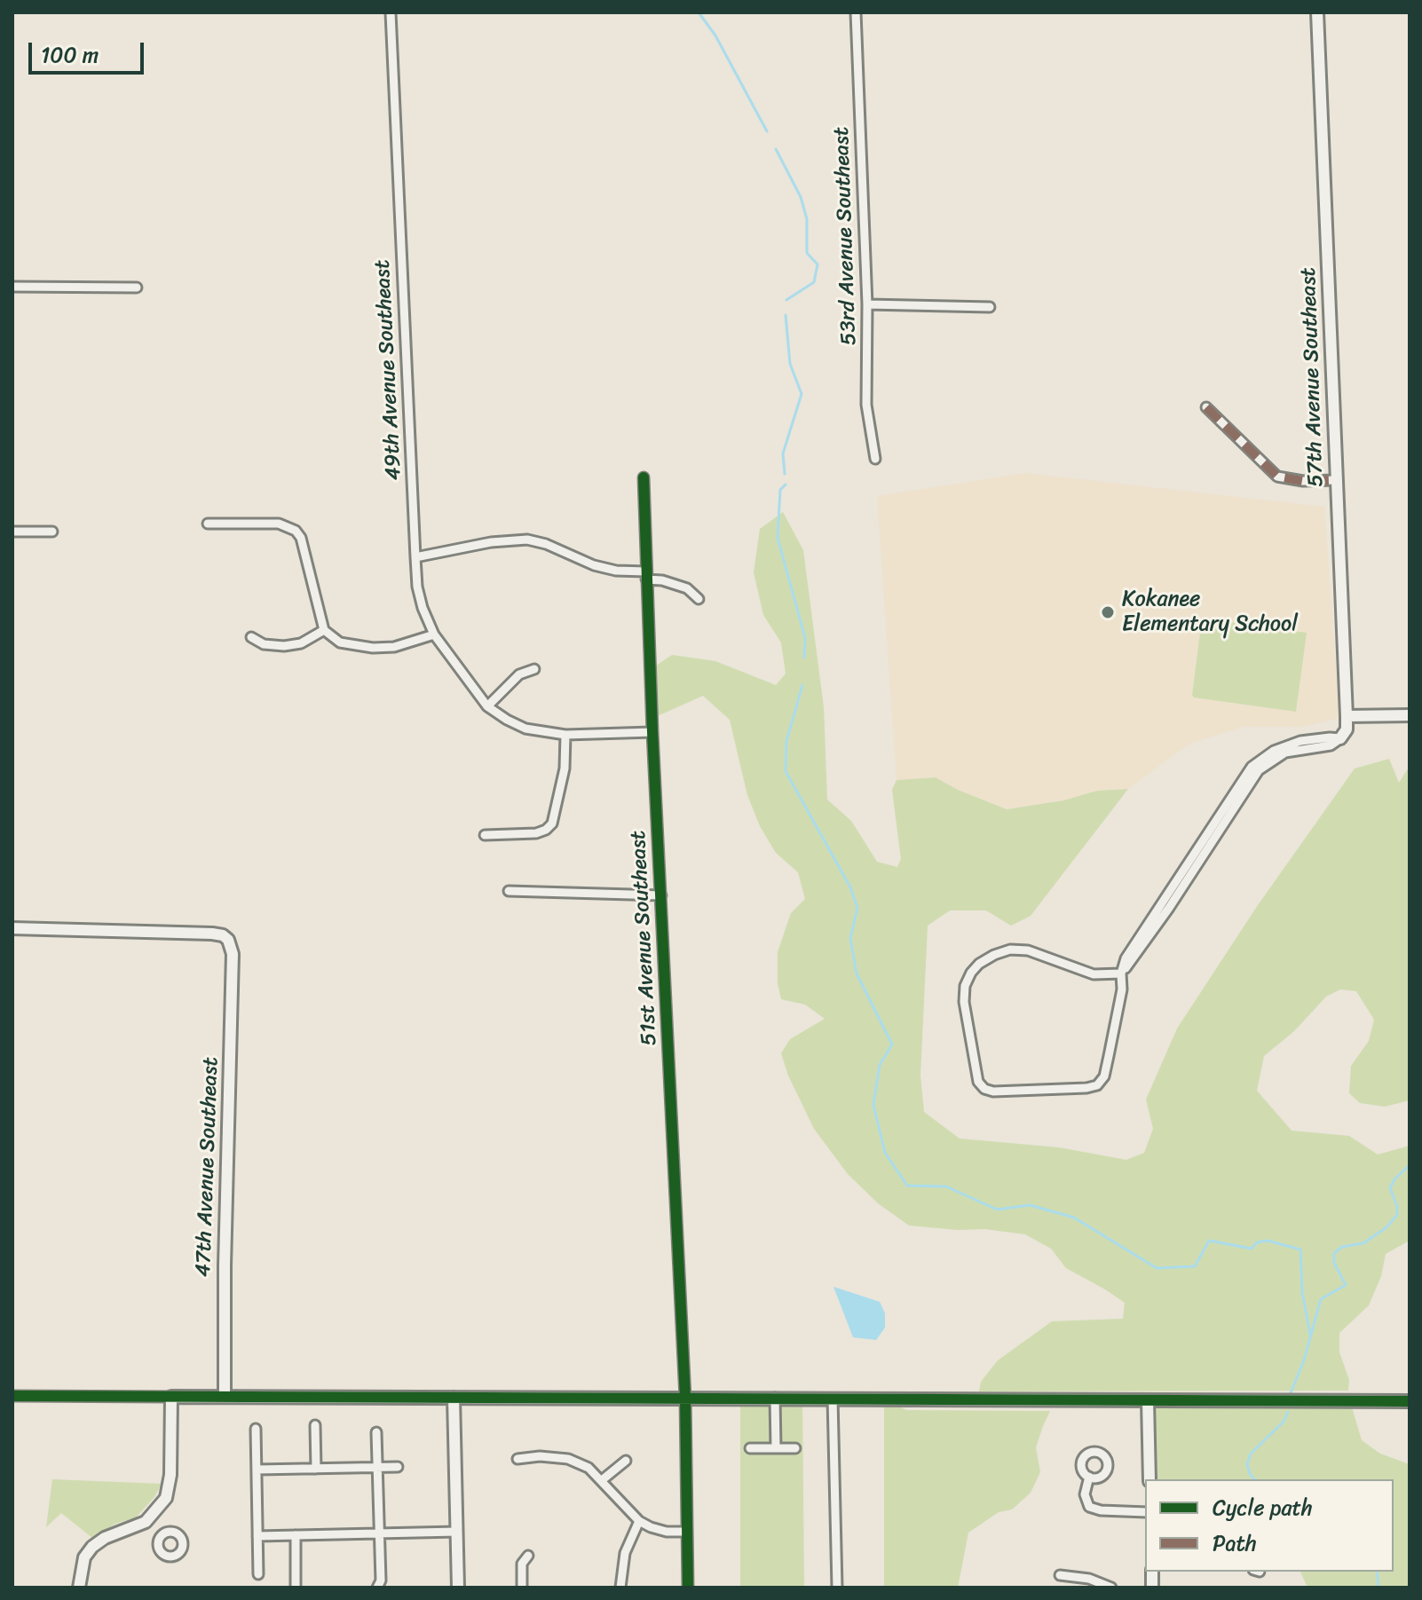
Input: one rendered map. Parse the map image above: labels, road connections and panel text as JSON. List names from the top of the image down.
{
  "streets": {
    "street": [
      "53rd Avenue Southeast",
      "49th Avenue Southeast",
      "57th Avenue Southeast",
      "51st Avenue Southeast",
      "47th Avenue Southeast"
    ]
  },
  "places": ["Kokanee Elementary School"],
  "legend": ["Cycle path", "Path"],
  "scale_bar": "100 m"
}
